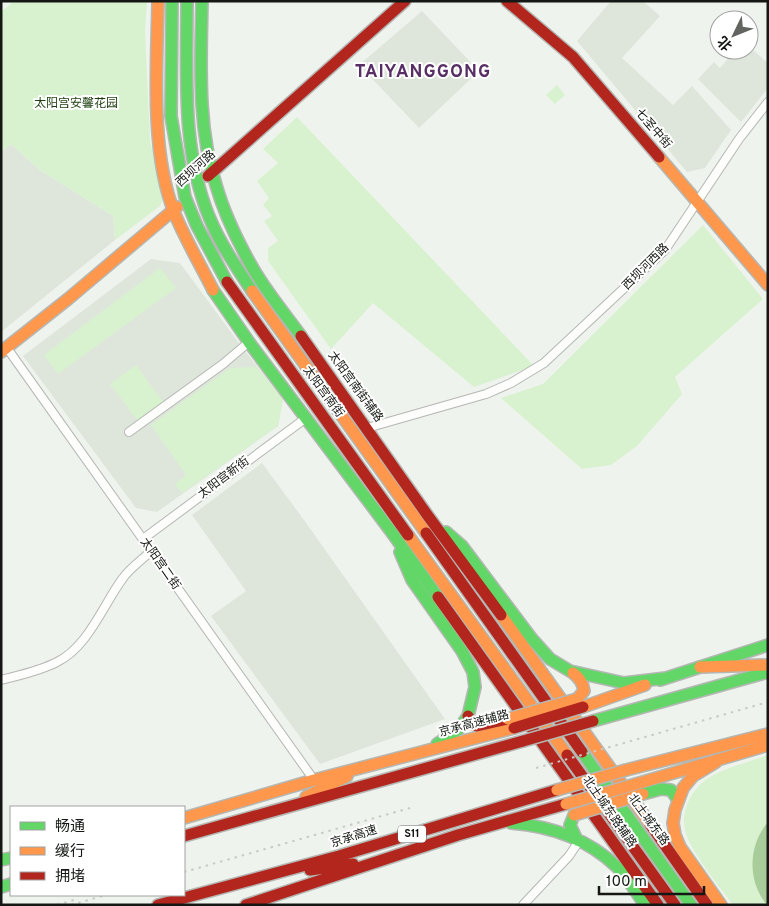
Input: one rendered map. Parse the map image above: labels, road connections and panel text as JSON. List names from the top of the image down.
{
  "streets": {
    "main road": [
      "七圣中街",
      "西坝河路",
      "太阳宫南街辅路",
      "太阳宫南街",
      "京承高速辅路",
      "北土城东路辅路",
      "北土城东路",
      "S11",
      "京承高速"
    ],
    "street": ["西坝河西路", "太阳宫新街", "太阳宫二街"]
  },
  "crossings": [
    ["七圣中街", "西坝河西路"],
    ["西坝河路", "太阳宫南街辅路"],
    ["西坝河路", "太阳宫南街"],
    ["西坝河路", "太阳宫二街"],
    ["西坝河西路", "太阳宫南街辅路"],
    ["太阳宫南街辅路", "北土城东路辅路"],
    ["太阳宫南街", "北土城东路"],
    ["太阳宫新街", "太阳宫二街"],
    ["太阳宫二街", "京承高速辅路"]
  ],
  "districts": ["TAIYANGGONG"],
  "parks": ["太阳宫安馨花园"],
  "legend": ["畅通", "缓行", "拥堵"],
  "scale_bar": "100 m",
  "north": "bottom left"
}
